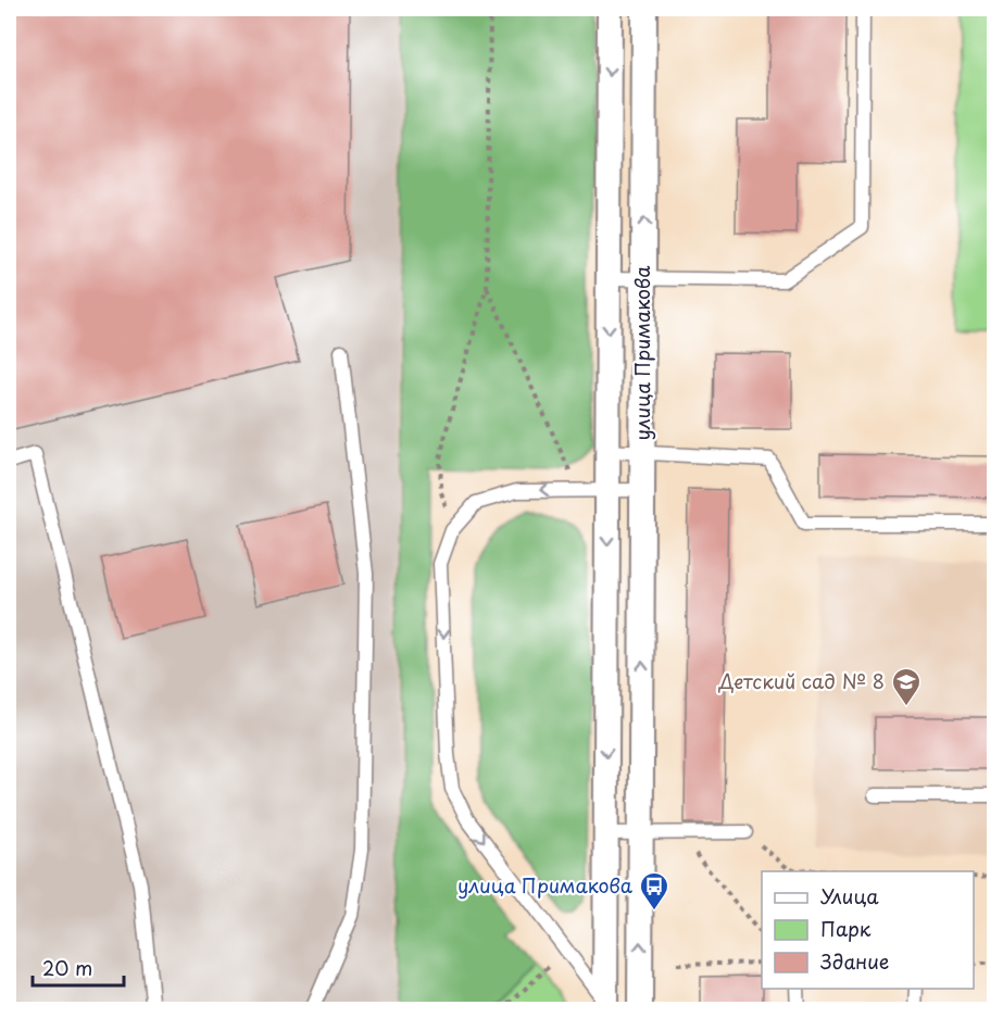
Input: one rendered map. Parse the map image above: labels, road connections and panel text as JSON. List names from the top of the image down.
{
  "streets": {
    "street": ["улица Примакова"]
  },
  "places": {
    "school or university": ["Детский сад № 8"],
    "bus stop": ["улица Примакова"]
  },
  "legend": ["Улица", "Парк", "Здание"],
  "scale_bar": "20 m"
}
